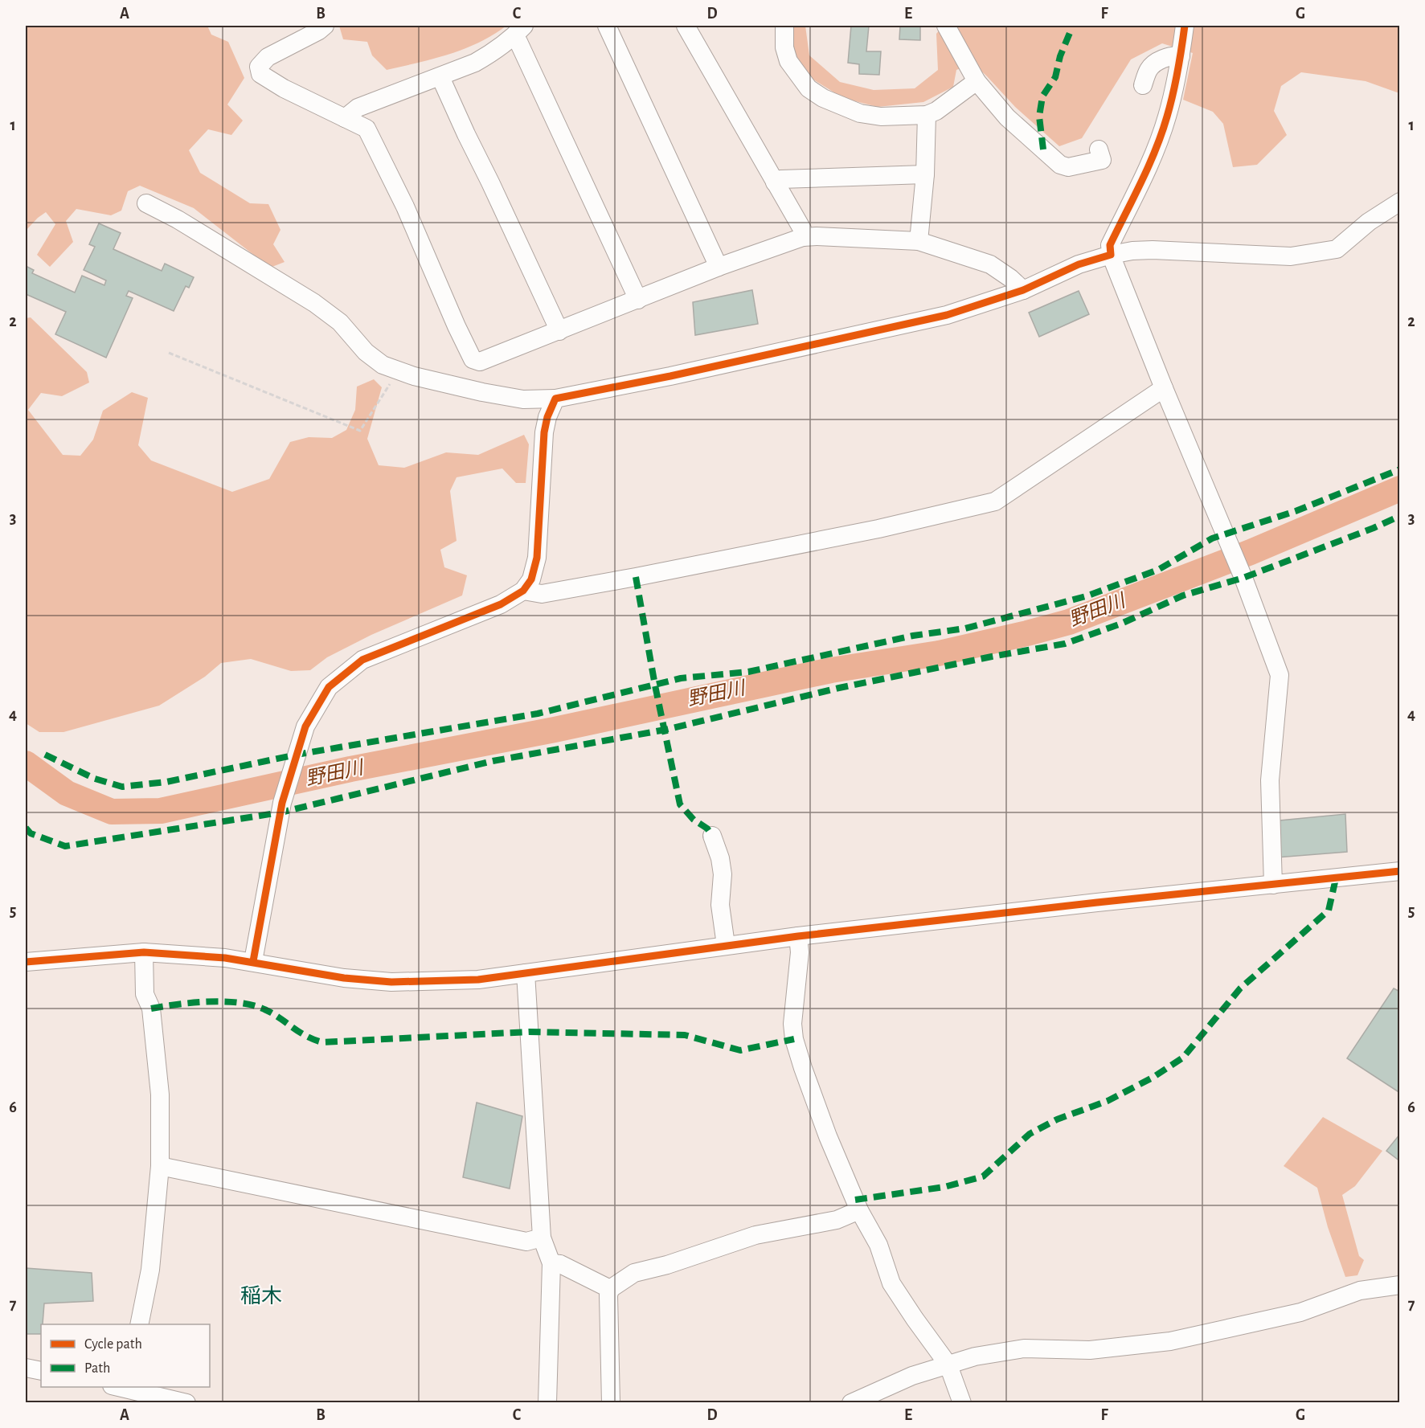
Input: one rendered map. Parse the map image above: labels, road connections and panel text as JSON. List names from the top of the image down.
{
  "districts": ["稲木"],
  "water": ["野田川"],
  "legend": ["Cycle path", "Path"],
  "grid": {
    "columns": [
      "A",
      "B",
      "C",
      "D",
      "E",
      "F",
      "G"
    ],
    "rows": [
      "1",
      "2",
      "3",
      "4",
      "5",
      "6",
      "7"
    ]
  }
}
